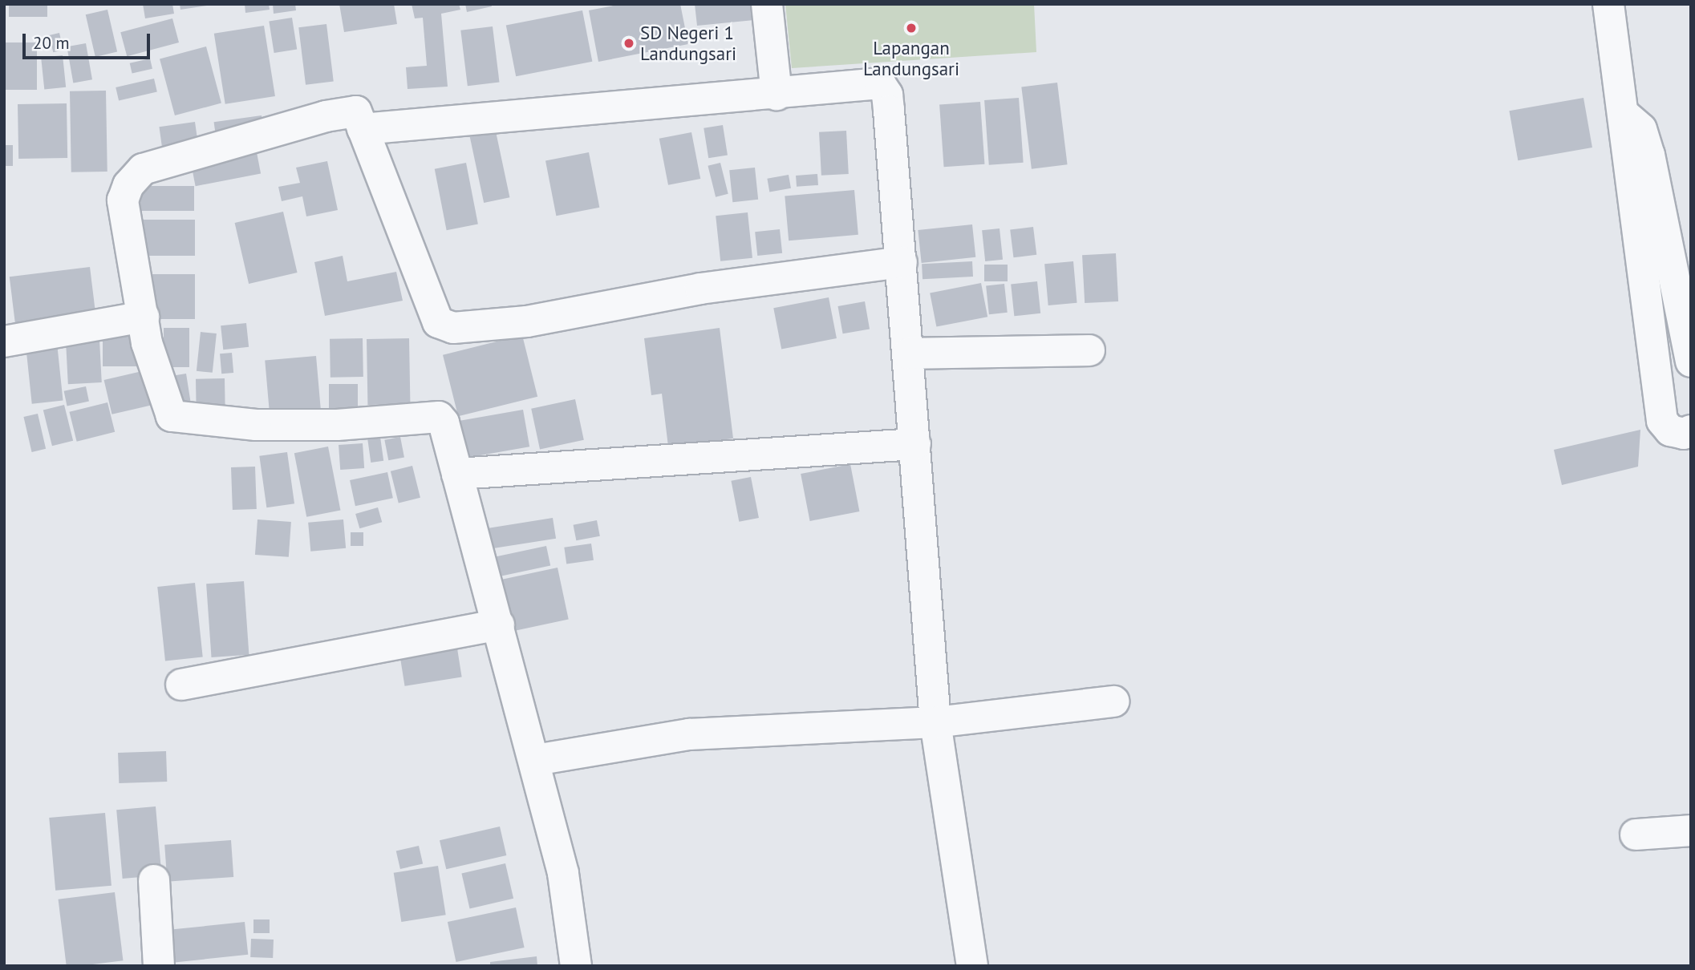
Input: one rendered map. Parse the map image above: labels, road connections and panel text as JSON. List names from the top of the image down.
{
  "places": ["Lapangan Landungsari", "SD Negeri 1 Landungsari"],
  "scale_bar": "20 m"
}
